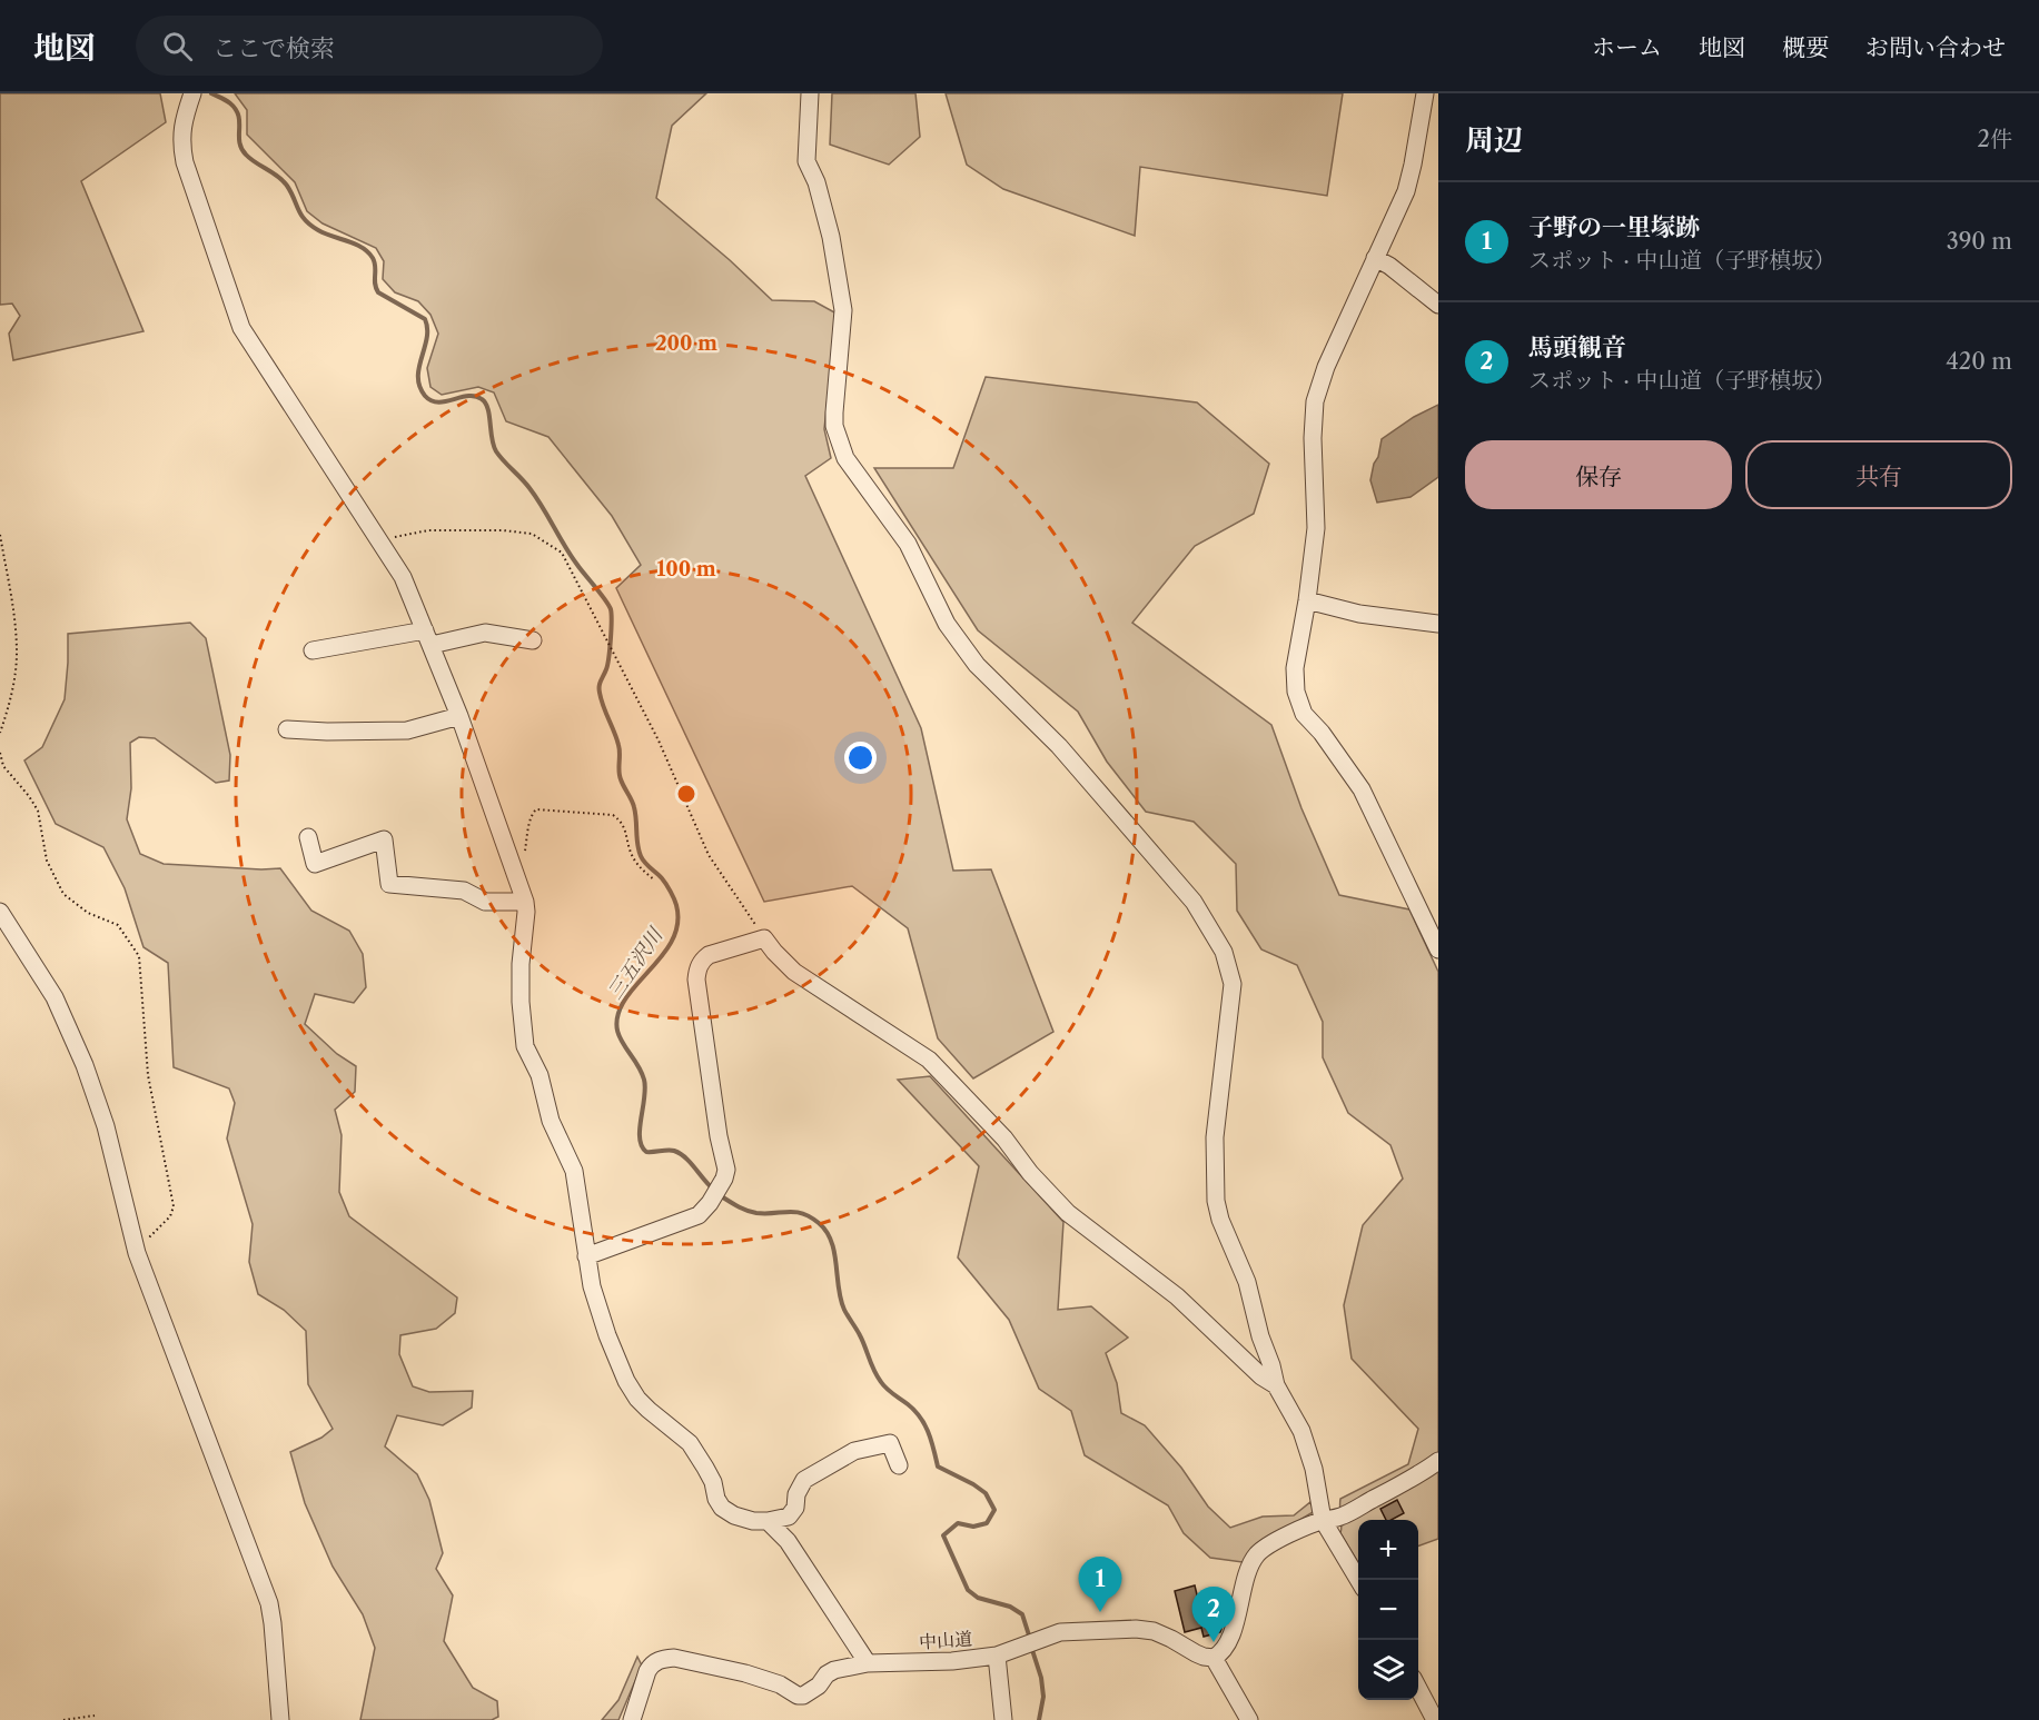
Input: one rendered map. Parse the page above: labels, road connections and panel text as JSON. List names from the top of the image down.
{
  "streets": {
    "street": ["中山道"]
  },
  "water": ["三五沢川"],
  "page": {
    "header": "地図",
    "search": "ここで検索",
    "nav": [
      "ホーム",
      "地図",
      "概要",
      "お問い合わせ"
    ],
    "heading": ["周辺", "2件"],
    "list": [
      {
        "mark": "1",
        "name": "子野の一里塚跡",
        "note": "スポット · 中山道（子野槙坂）",
        "value": "390 m"
      },
      {
        "mark": "2",
        "name": "馬頭観音",
        "note": "スポット · 中山道（子野槙坂）",
        "value": "420 m"
      }
    ],
    "buttons": ["保存", "共有"],
    "map_buttons": ["+", "−"],
    "pins": ["1", "2"]
  },
  "rings": ["200 m", "100 m"]
}
